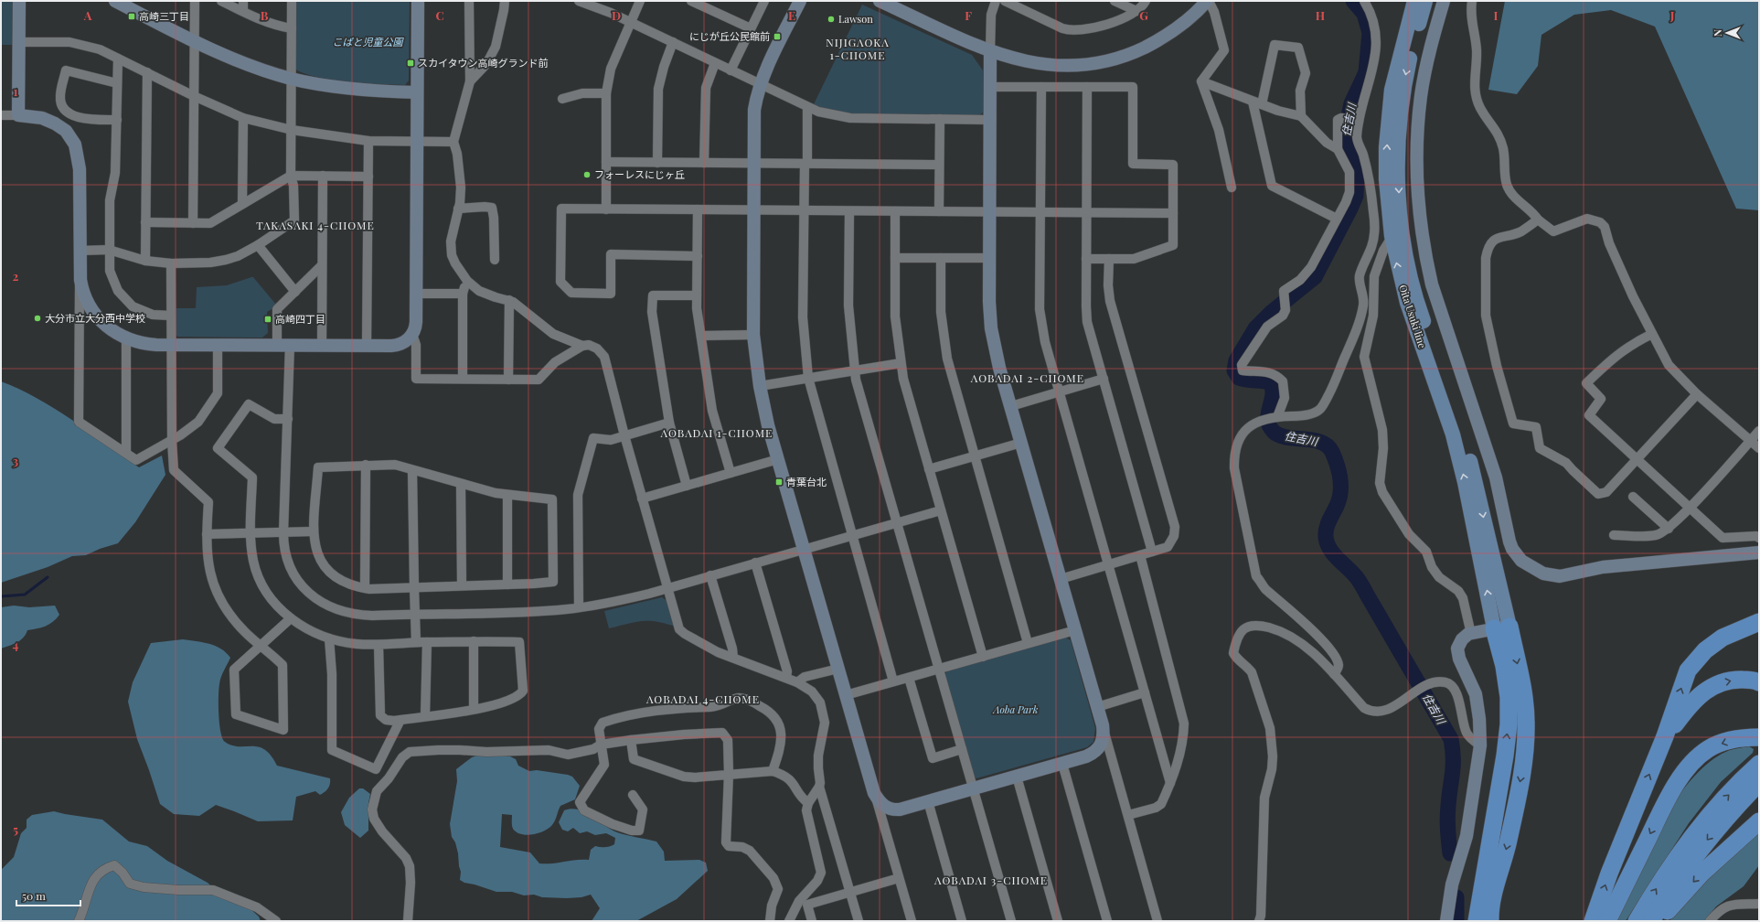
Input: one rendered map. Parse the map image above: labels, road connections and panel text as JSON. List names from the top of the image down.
{
  "streets": {
    "main road": ["Oita Usuki line"]
  },
  "districts": [
    "NIJIGAOKA 1-CHOME",
    "TAKASAKI 4-CHOME",
    "AOBADAI 2-CHOME",
    "AOBADAI 1-CHOME",
    "AOBADAI 4-CHOME",
    "AOBADAI 3-CHOME"
  ],
  "water": ["住吉川"],
  "parks": ["こばと児童公園", "Aoba Park"],
  "places": {
    "transit": [
      "高崎三丁目",
      "にじが丘公民館前",
      "スカイタウン高崎グランド前",
      "高崎四丁目",
      "青葉台北"
    ],
    "other": ["Lawson", "フォーレスにじヶ丘", "大分市立大分西中学校"]
  },
  "scale_bar": "50 m",
  "north": "left",
  "grid": {
    "columns": [
      "A",
      "B",
      "C",
      "D",
      "E",
      "F",
      "G",
      "H",
      "I",
      "J"
    ],
    "rows": [
      "1",
      "2",
      "3",
      "4",
      "5"
    ]
  }
}
